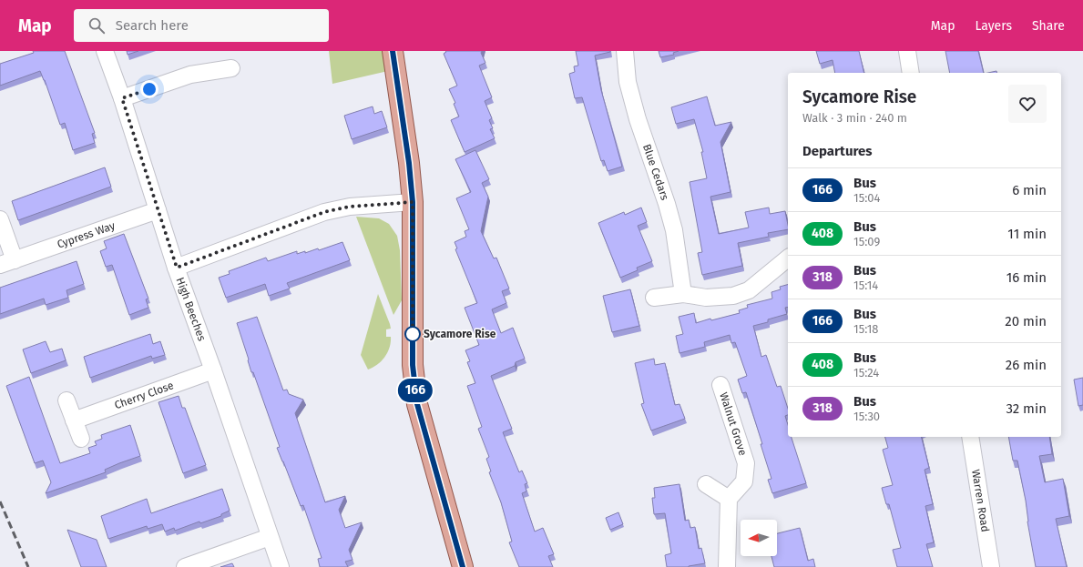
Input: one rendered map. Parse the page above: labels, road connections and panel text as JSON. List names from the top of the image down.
{
  "streets": {
    "street": [
      "Blue Cedars",
      "Cypress Way",
      "High Beeches",
      "Cherry Close",
      "Walnut Grove",
      "Warren Road"
    ]
  },
  "crossings": [
    ["Cypress Way", "High Beeches"],
    ["High Beeches", "Cherry Close"]
  ],
  "places": ["Sycamore Rise"],
  "lines": ["bus line 166"],
  "north": "left",
  "page": {
    "header": "Map",
    "search": "Search here",
    "nav": ["Map", "Layers", "Share"],
    "on_map": "166",
    "heading": [
      ["Sycamore Rise", "Walk · 3 min · 240 m"],
      "Departures"
    ],
    "list": [
      {
        "mark": "166",
        "name": "Bus",
        "note": "15:04",
        "value": "6 min"
      },
      {
        "mark": "408",
        "name": "Bus",
        "note": "15:09",
        "value": "11 min"
      },
      {
        "mark": "318",
        "name": "Bus",
        "note": "15:14",
        "value": "16 min"
      },
      {
        "mark": "166",
        "name": "Bus",
        "note": "15:18",
        "value": "20 min"
      },
      {
        "mark": "408",
        "name": "Bus",
        "note": "15:24",
        "value": "26 min"
      },
      {
        "mark": "318",
        "name": "Bus",
        "note": "15:30",
        "value": "32 min"
      }
    ]
  }
}
